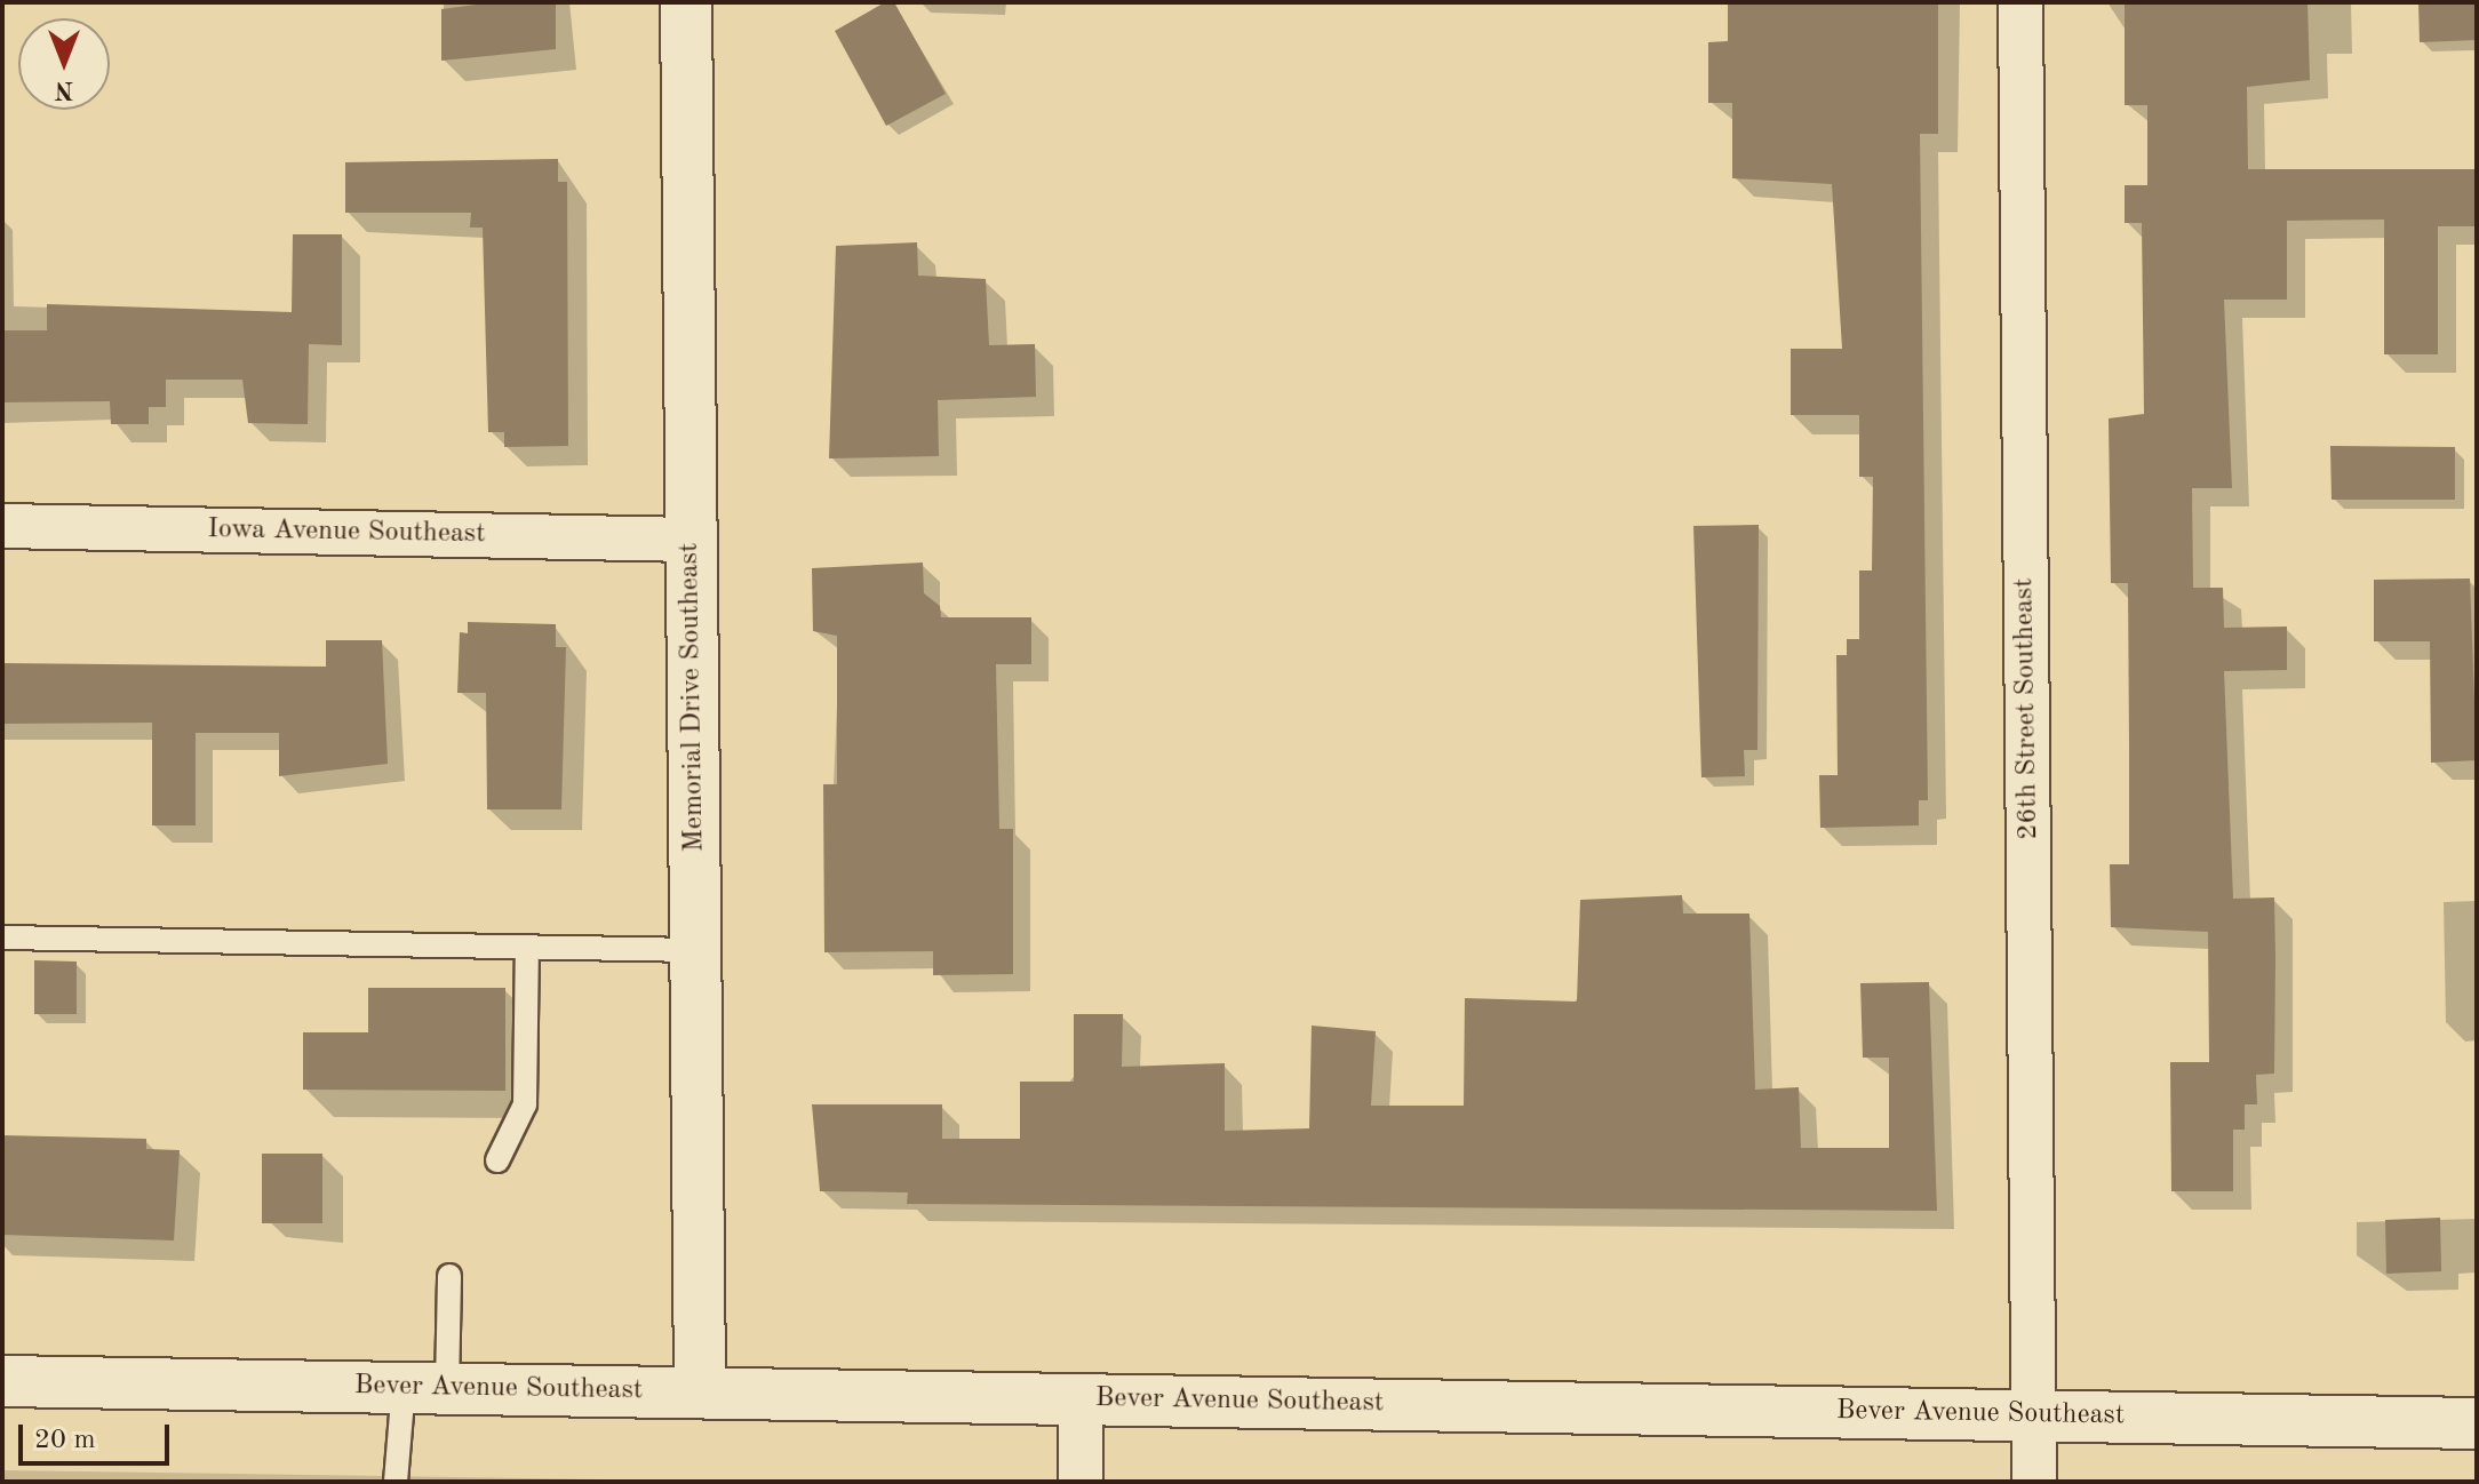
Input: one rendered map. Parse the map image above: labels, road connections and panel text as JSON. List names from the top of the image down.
{
  "streets": {
    "street": [
      "Iowa Avenue Southeast",
      "Memorial Drive Southeast",
      "26th Street Southeast",
      "Bever Avenue Southeast"
    ]
  },
  "crossings": [
    ["Iowa Avenue Southeast", "Memorial Drive Southeast"],
    ["Memorial Drive Southeast", "Bever Avenue Southeast"],
    ["26th Street Southeast", "Bever Avenue Southeast"]
  ],
  "scale_bar": "20 m",
  "north": "bottom"
}
